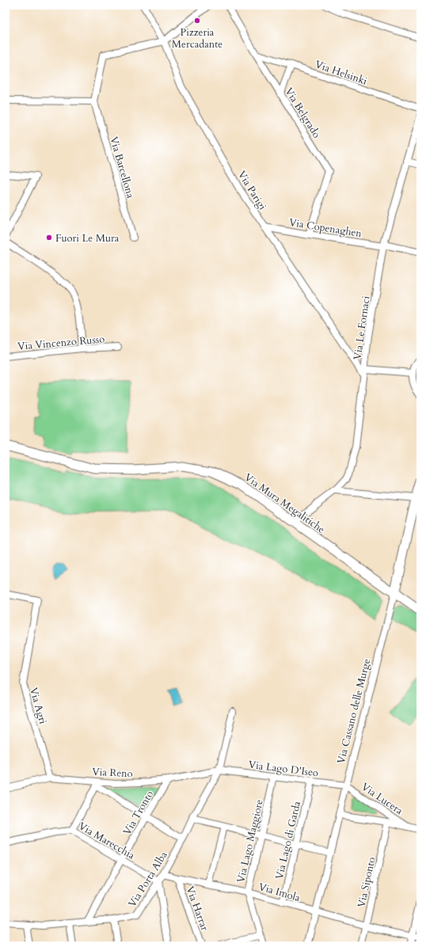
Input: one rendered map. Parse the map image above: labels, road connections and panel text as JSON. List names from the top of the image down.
{
  "streets": {
    "street": [
      "Via Helsinki",
      "Via Belgrado",
      "Via Barcellona",
      "Via Parigi",
      "Via Copenaghen",
      "Via Le Fornaci",
      "Via Vincenzo Russo",
      "Via Mura Megalitiche",
      "Via Agri",
      "Via Cassano delle Murge",
      "Via Lago D'Iseo",
      "Via Reno",
      "Via Lucera",
      "Via Tronto",
      "Via Marecchia",
      "Via Lago di Garda",
      "Via Lago Maggiore",
      "Via Porta Alba",
      "Via Siponto",
      "Via Imola",
      "Via Harrar"
    ]
  },
  "crossings": [
    ["Via Helsinki", "Via Belgrado"],
    ["Via Belgrado", "Via Copenaghen"],
    ["Via Parigi", "Via Copenaghen"],
    ["Via Parigi", "Via Le Fornaci"],
    ["Via Copenaghen", "Via Le Fornaci"],
    ["Via Le Fornaci", "Via Mura Megalitiche"],
    ["Via Mura Megalitiche", "Via Cassano delle Murge"],
    ["Via Agri", "Via Reno"],
    ["Via Cassano delle Murge", "Via Lago D'Iseo"],
    ["Via Cassano delle Murge", "Via Lucera"],
    ["Via Cassano delle Murge", "Via Imola"],
    ["Via Lago D'Iseo", "Via Reno"],
    ["Via Lago D'Iseo", "Via Lucera"],
    ["Via Lago D'Iseo", "Via Lago di Garda"],
    ["Via Lago D'Iseo", "Via Lago Maggiore"],
    ["Via Lago D'Iseo", "Via Porta Alba"],
    ["Via Reno", "Via Tronto"],
    ["Via Reno", "Via Porta Alba"],
    ["Via Lucera", "Via Siponto"],
    ["Via Tronto", "Via Marecchia"],
    ["Via Tronto", "Via Porta Alba"],
    ["Via Marecchia", "Via Porta Alba"],
    ["Via Lago di Garda", "Via Imola"],
    ["Via Lago Maggiore", "Via Imola"],
    ["Via Porta Alba", "Via Imola"],
    ["Via Siponto", "Via Imola"],
    ["Via Imola", "Via Harrar"]
  ],
  "places": ["Pizzeria Mercadante", "Fuori Le Mura"]
}
